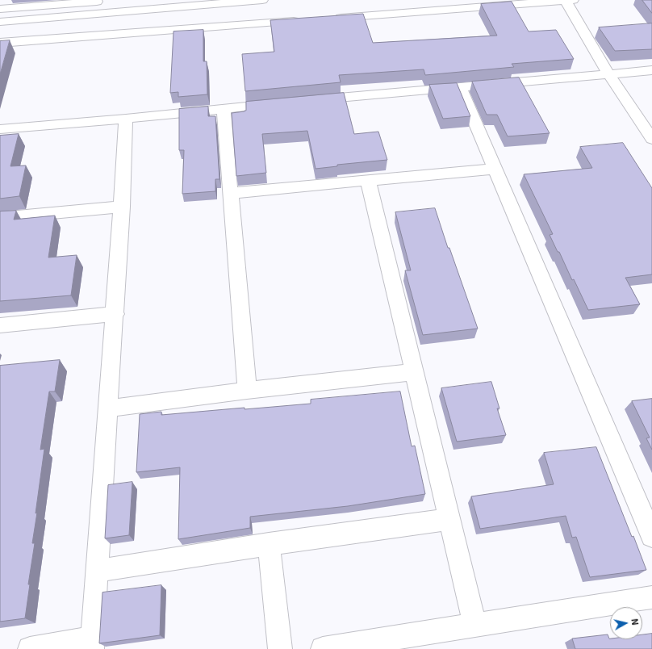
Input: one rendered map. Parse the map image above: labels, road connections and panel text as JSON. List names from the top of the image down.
{
  "north": "right"
}
